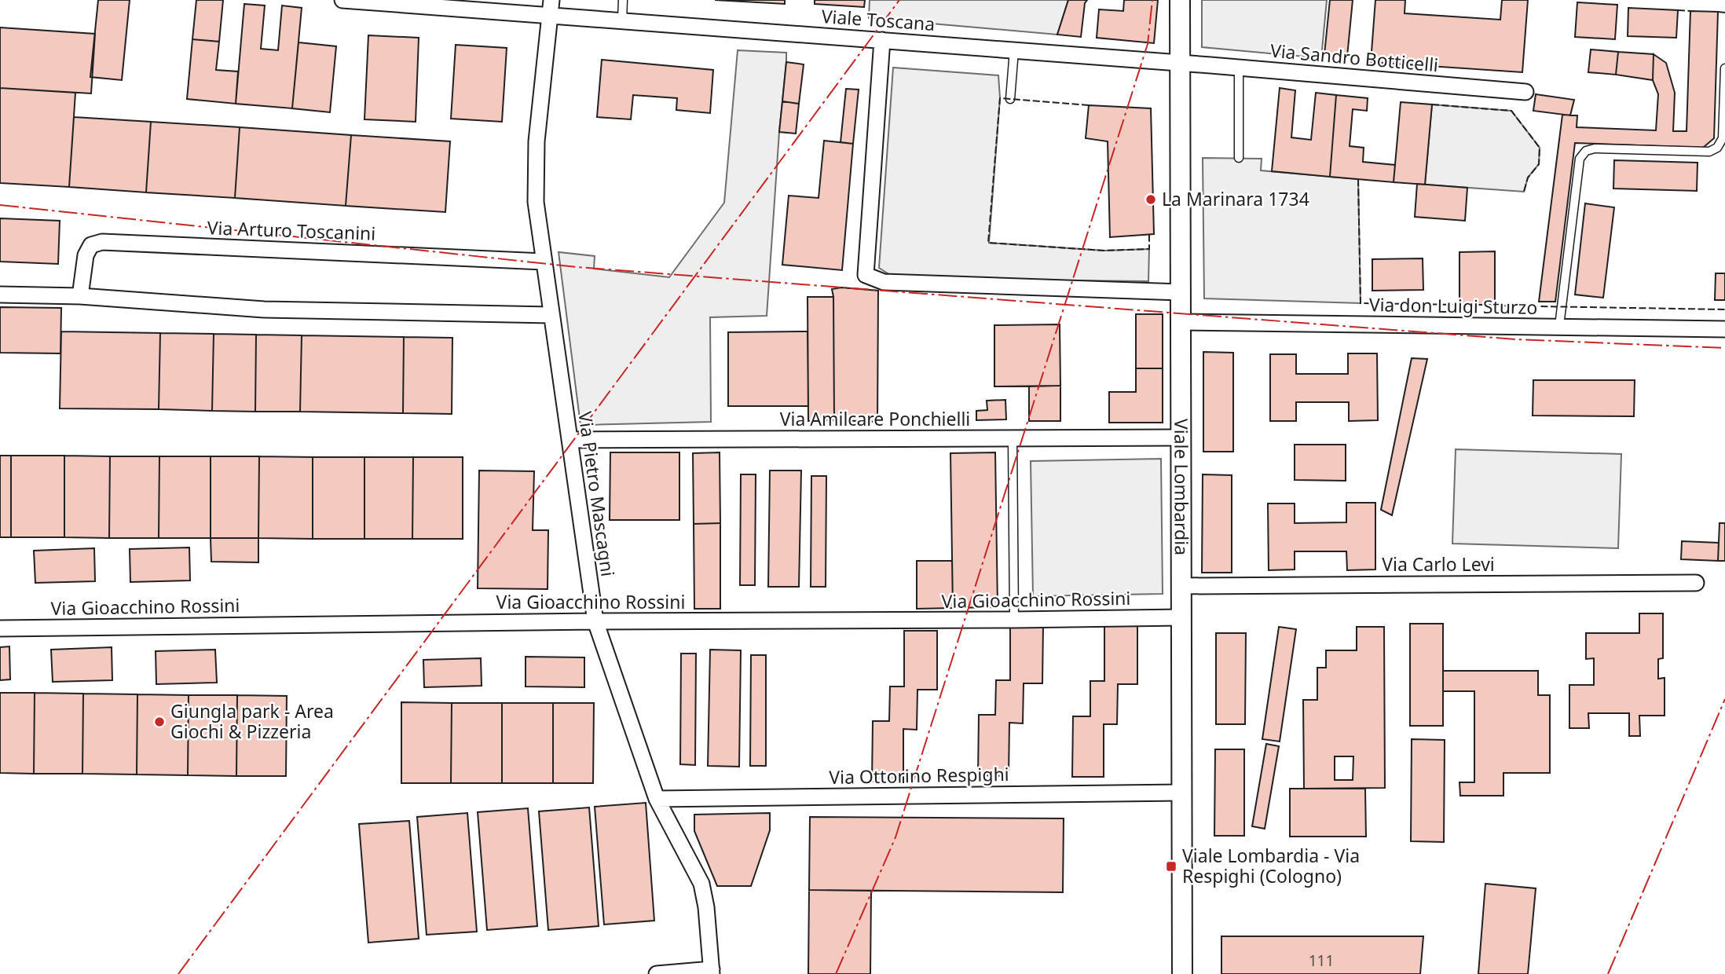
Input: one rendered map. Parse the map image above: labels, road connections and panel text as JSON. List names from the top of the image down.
{
  "streets": {
    "street": [
      "Viale Toscana",
      "Via Sandro Botticelli",
      "Via Arturo Toscanini",
      "Via don Luigi Sturzo",
      "Via Amilcare Ponchielli",
      "Viale Lombardia",
      "Via Pietro Mascagni",
      "Via Carlo Levi",
      "Via Gioacchino Rossini",
      "Via Ottorino Respighi"
    ]
  },
  "crossings": [
    ["Viale Toscana", "Via Sandro Botticelli"],
    ["Viale Toscana", "Viale Lombardia"],
    ["Viale Toscana", "Via Pietro Mascagni"],
    ["Via Sandro Botticelli", "Viale Lombardia"],
    ["Via Arturo Toscanini", "Via Pietro Mascagni"],
    ["Via don Luigi Sturzo", "Viale Lombardia"],
    ["Via Amilcare Ponchielli", "Viale Lombardia"],
    ["Via Amilcare Ponchielli", "Via Pietro Mascagni"],
    ["Viale Lombardia", "Via Carlo Levi"],
    ["Viale Lombardia", "Via Gioacchino Rossini"],
    ["Viale Lombardia", "Via Ottorino Respighi"],
    ["Via Pietro Mascagni", "Via Gioacchino Rossini"],
    ["Via Pietro Mascagni", "Via Ottorino Respighi"]
  ],
  "places": {
    "other": ["La Marinara 1734", "Giungla park - Area Giochi & Pizzeria"],
    "transit": ["Viale Lombardia - Via Respighi (Cologno)"]
  },
  "house_numbers": ["111"]
}
